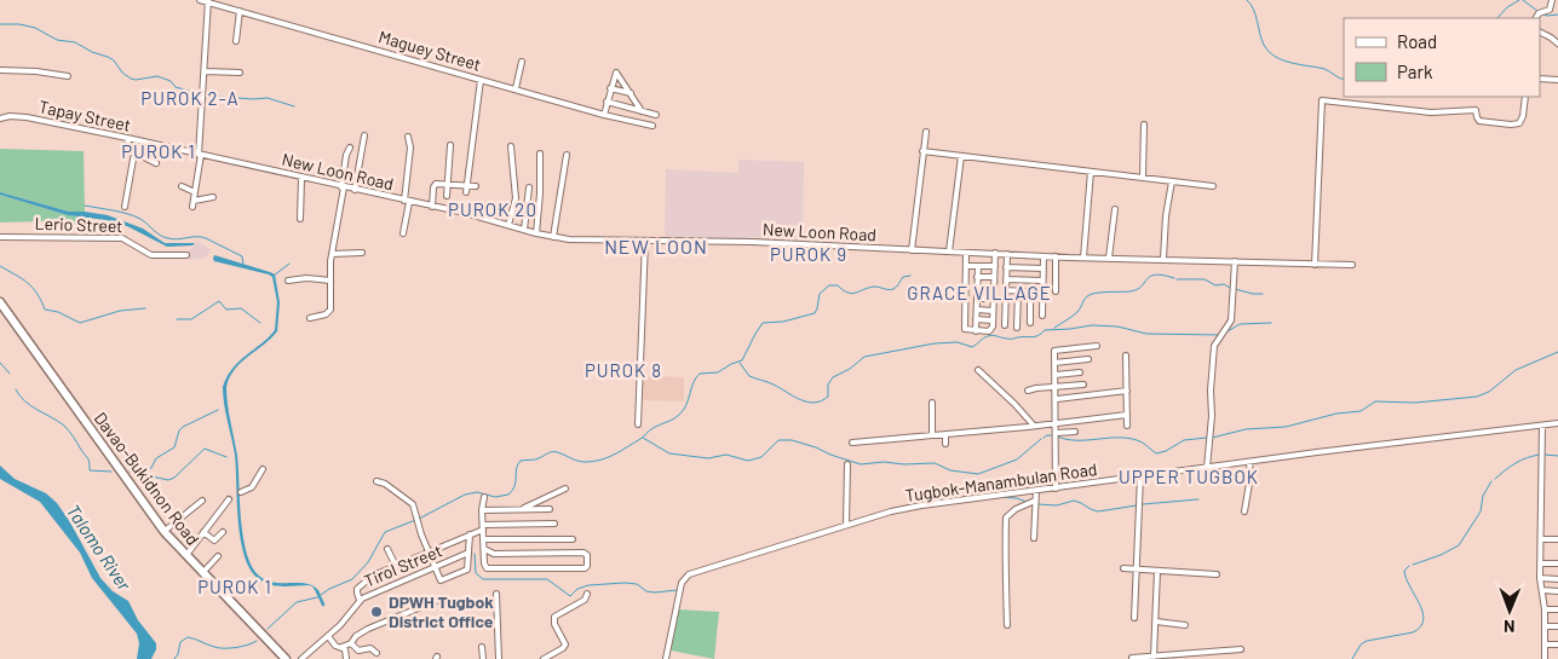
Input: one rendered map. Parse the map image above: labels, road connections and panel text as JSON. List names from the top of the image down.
{
  "streets": {
    "highway": ["Davao-Bukidnon Road"],
    "street": [
      "Maguey Street",
      "Tapay Street",
      "New Loon Road",
      "Lerio Street",
      "Tugbok-Manambulan Road",
      "Tirol Street"
    ]
  },
  "crossings": [
    ["Tapay Street", "New Loon Road"]
  ],
  "districts": [
    "PUROK 2-A",
    "PUROK 1",
    "PUROK 20",
    "NEW LOON",
    "PUROK 9",
    "GRACE VILLAGE",
    "PUROK 8",
    "UPPER TUGBOK",
    "PUROK 1"
  ],
  "water": ["Talomo River"],
  "places": ["DPWH Tugbok District Office"],
  "legend": ["Road", "Park"],
  "north": "bottom"
}
